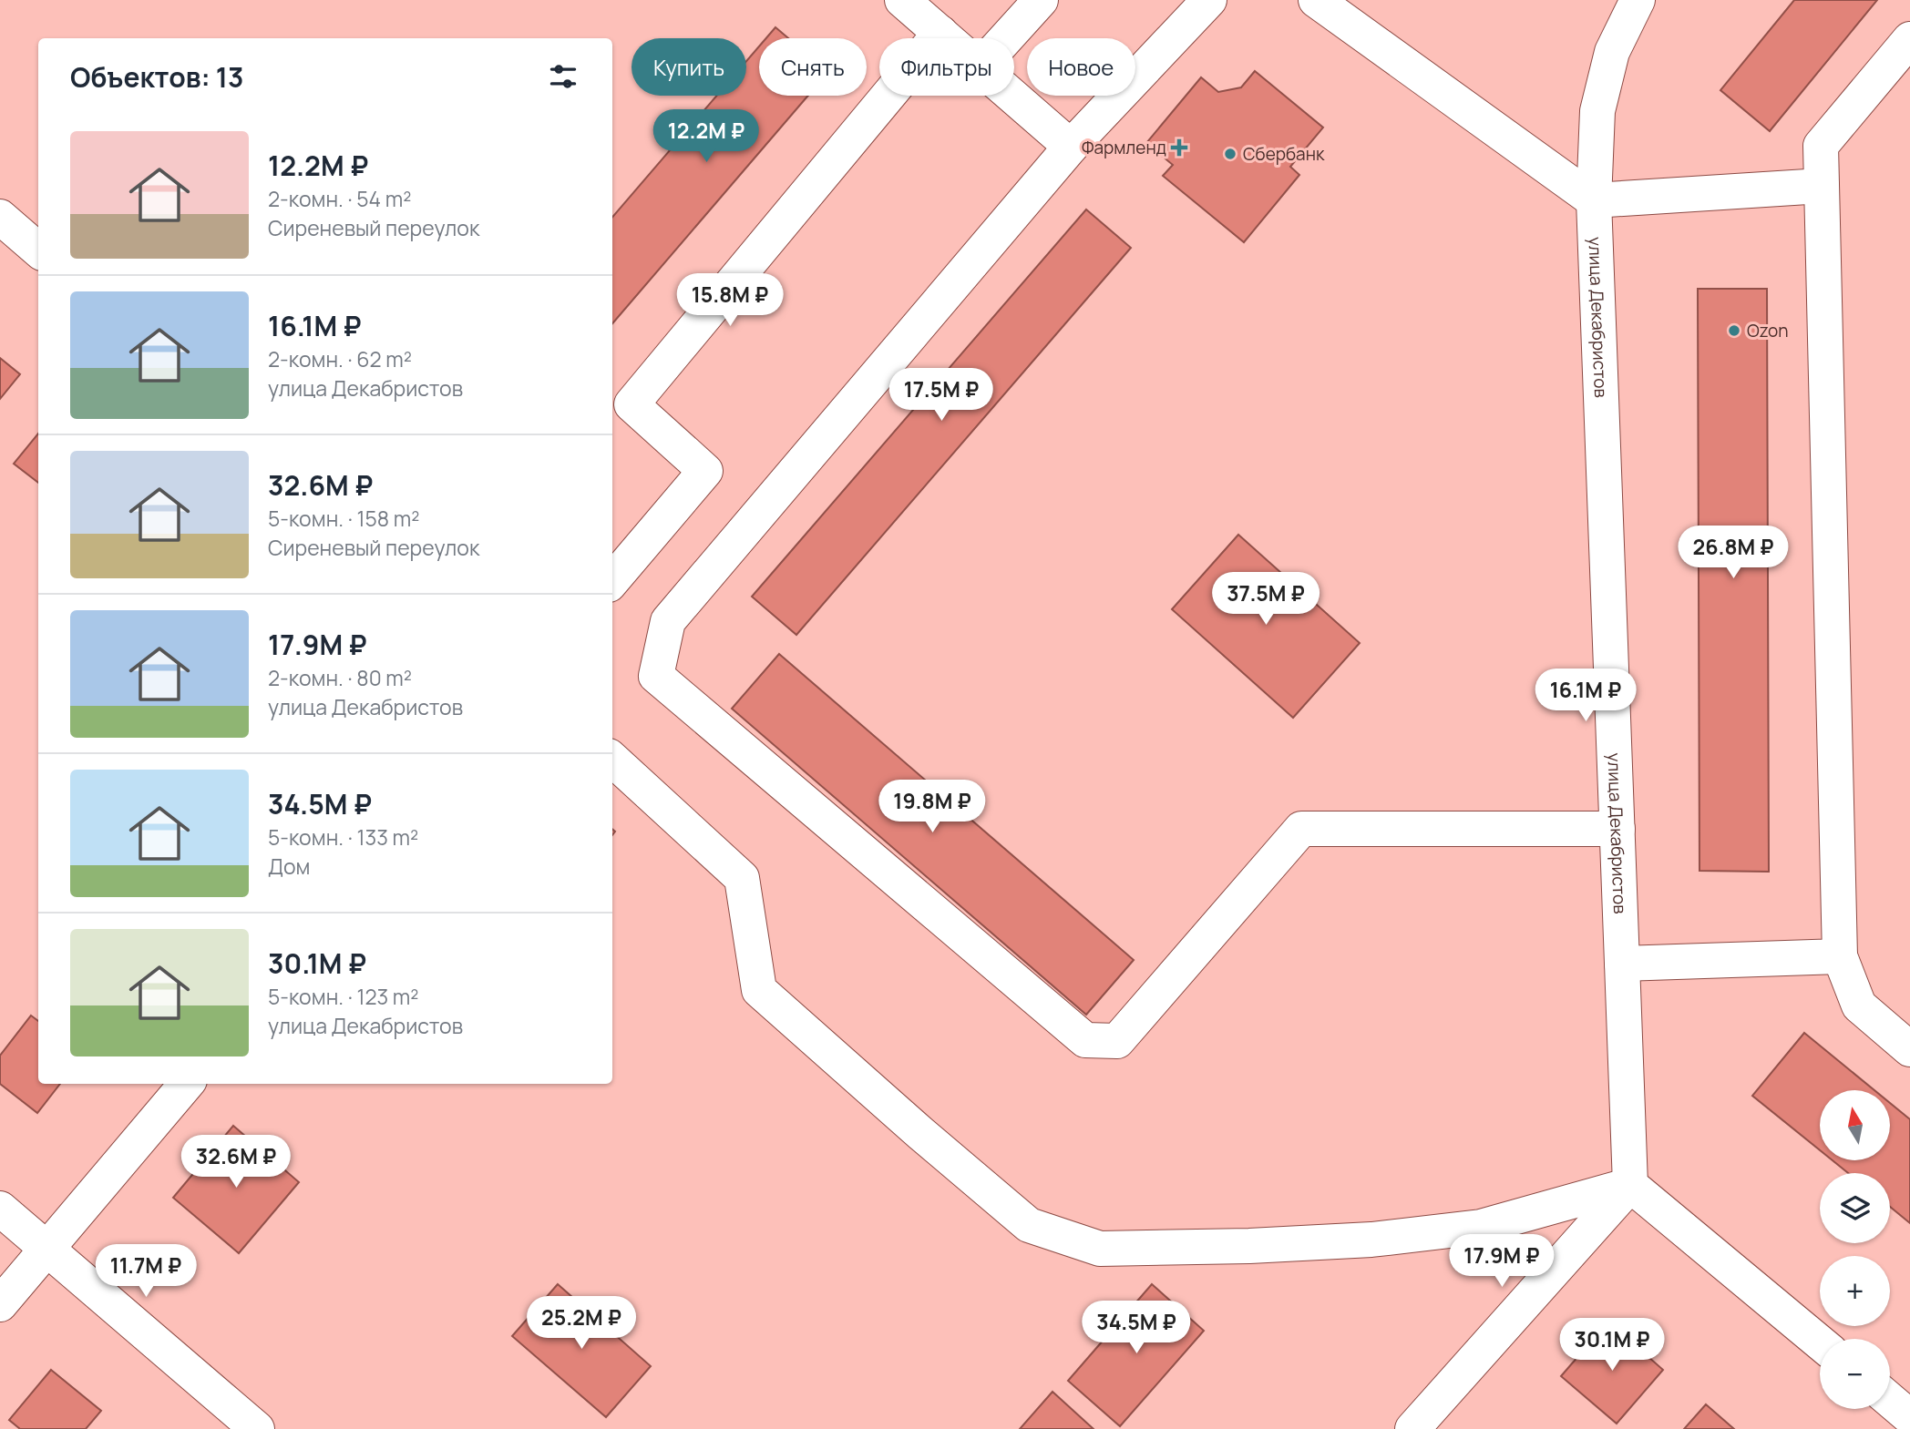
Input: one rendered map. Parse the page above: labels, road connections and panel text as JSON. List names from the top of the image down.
{
  "streets": {
    "street": ["улица Декабристов"]
  },
  "places": {
    "health": ["Фармленд"],
    "other": ["Сбербанк", "Ozon"]
  },
  "north": "top",
  "page": {
    "chip": [
      "Купить",
      "Снять",
      "Фильтры",
      "Новое"
    ],
    "heading": "Объектов: 13",
    "price": [
      "12.2M ₽",
      "15.8M ₽",
      "17.5M ₽",
      "26.8M ₽",
      "37.5M ₽",
      "16.1M ₽",
      "19.8M ₽",
      "32.6M ₽",
      "17.9M ₽",
      "11.7M ₽",
      "25.2M ₽",
      "34.5M ₽",
      "30.1M ₽"
    ],
    "list": [
      {
        "name": "12.2M ₽",
        "note": "2-комн. · 54 m² · Сиреневый переулок"
      },
      {
        "name": "16.1M ₽",
        "note": "2-комн. · 62 m² · улица Декабристов"
      },
      {
        "name": "32.6M ₽",
        "note": "5-комн. · 158 m² · Сиреневый переулок"
      },
      {
        "name": "17.9M ₽",
        "note": "2-комн. · 80 m² · улица Декабристов"
      },
      {
        "name": "34.5M ₽",
        "note": "5-комн. · 133 m² · Дом"
      },
      {
        "name": "30.1M ₽",
        "note": "5-комн. · 123 m² · улица Декабристов"
      }
    ],
    "map_buttons": ["+", "−"]
  }
}
